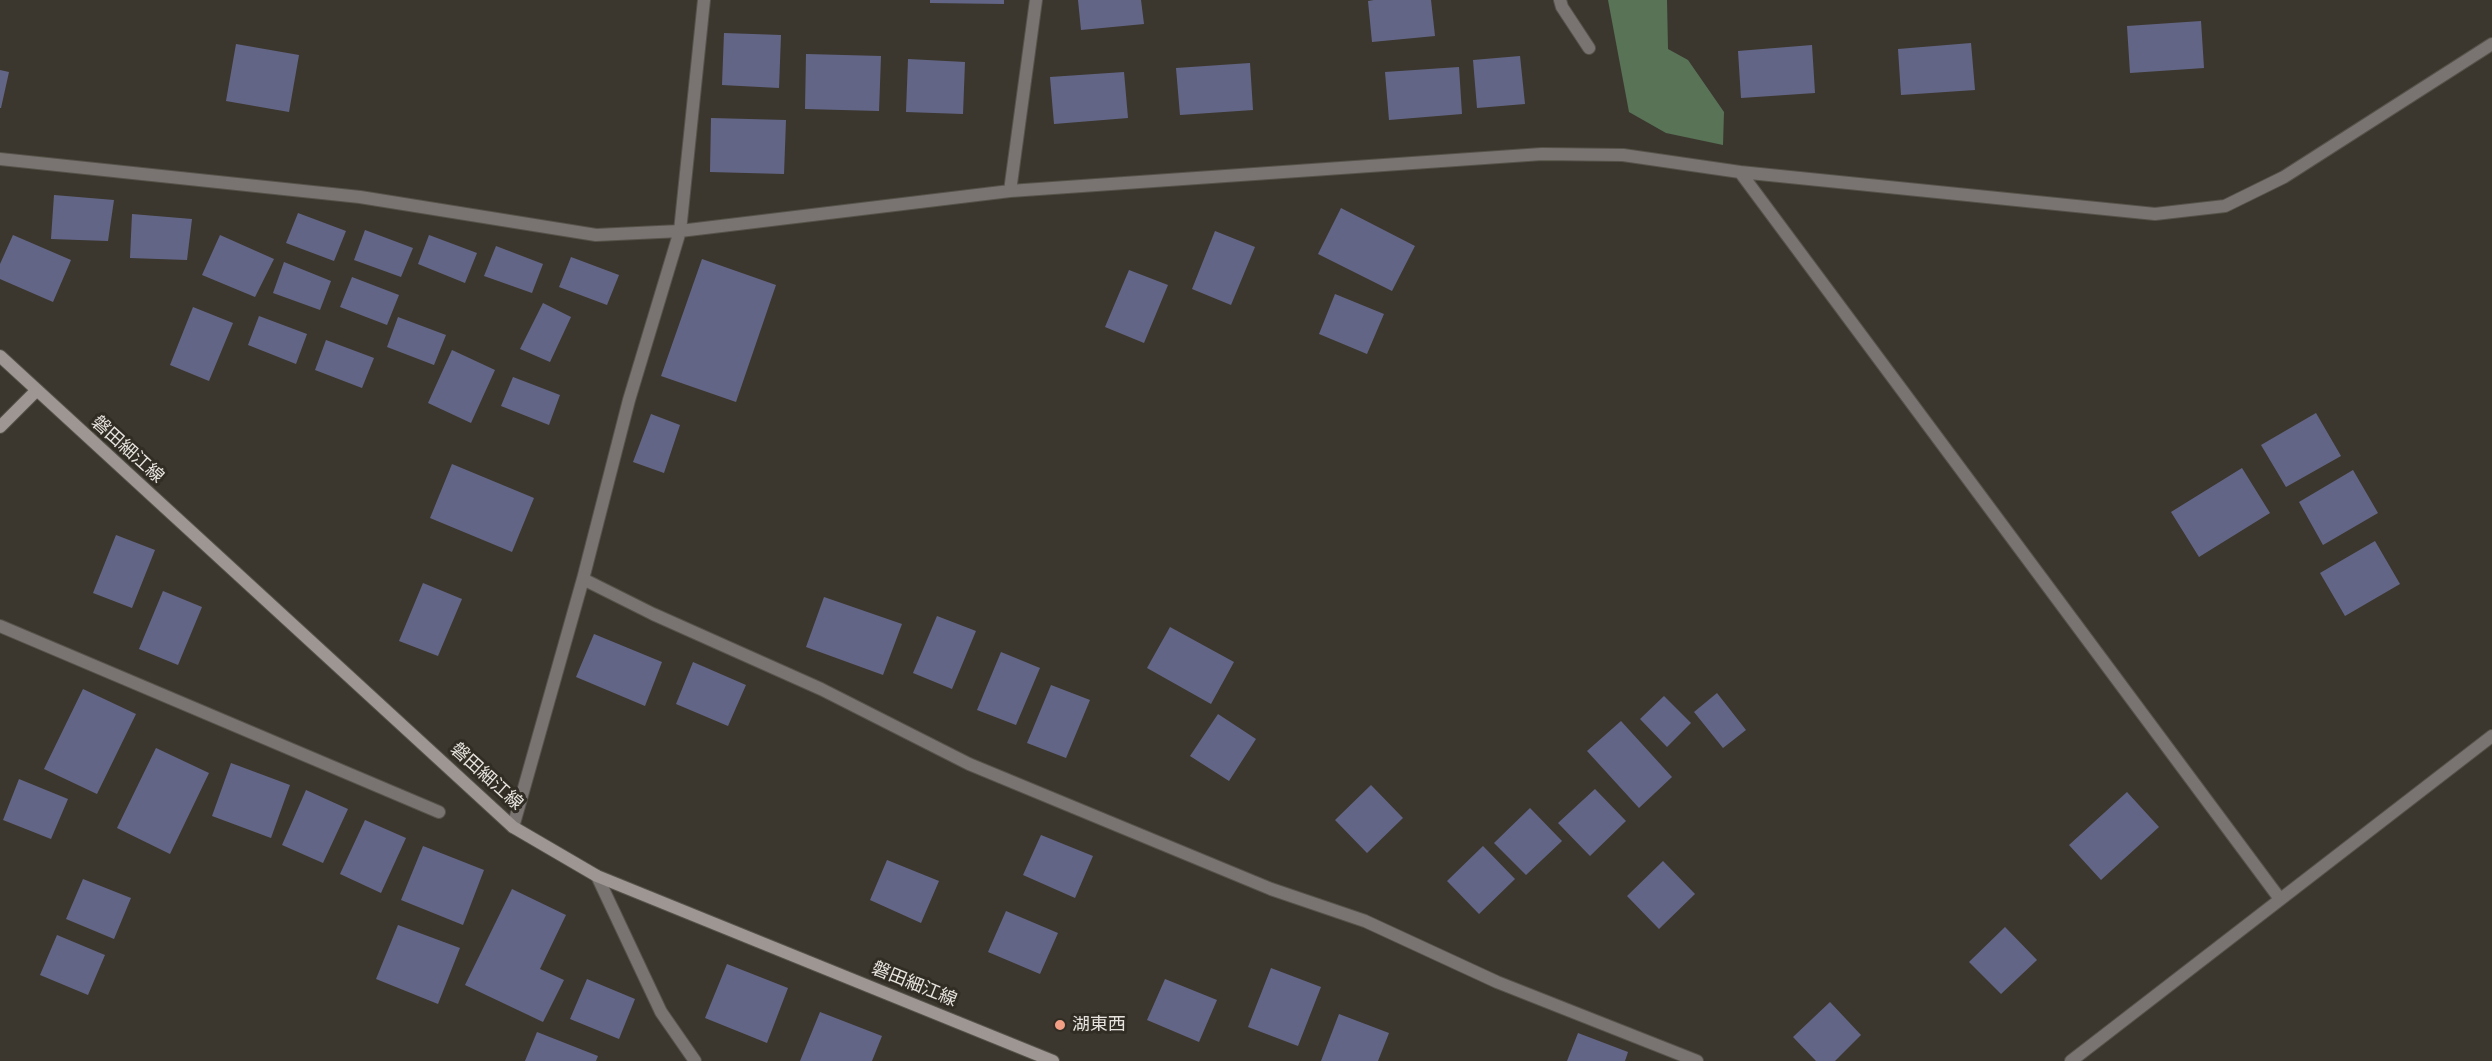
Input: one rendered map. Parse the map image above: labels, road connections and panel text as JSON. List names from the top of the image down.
{
  "streets": {
    "main road": ["磐田細江線"]
  },
  "places": ["湖東西"]
}
